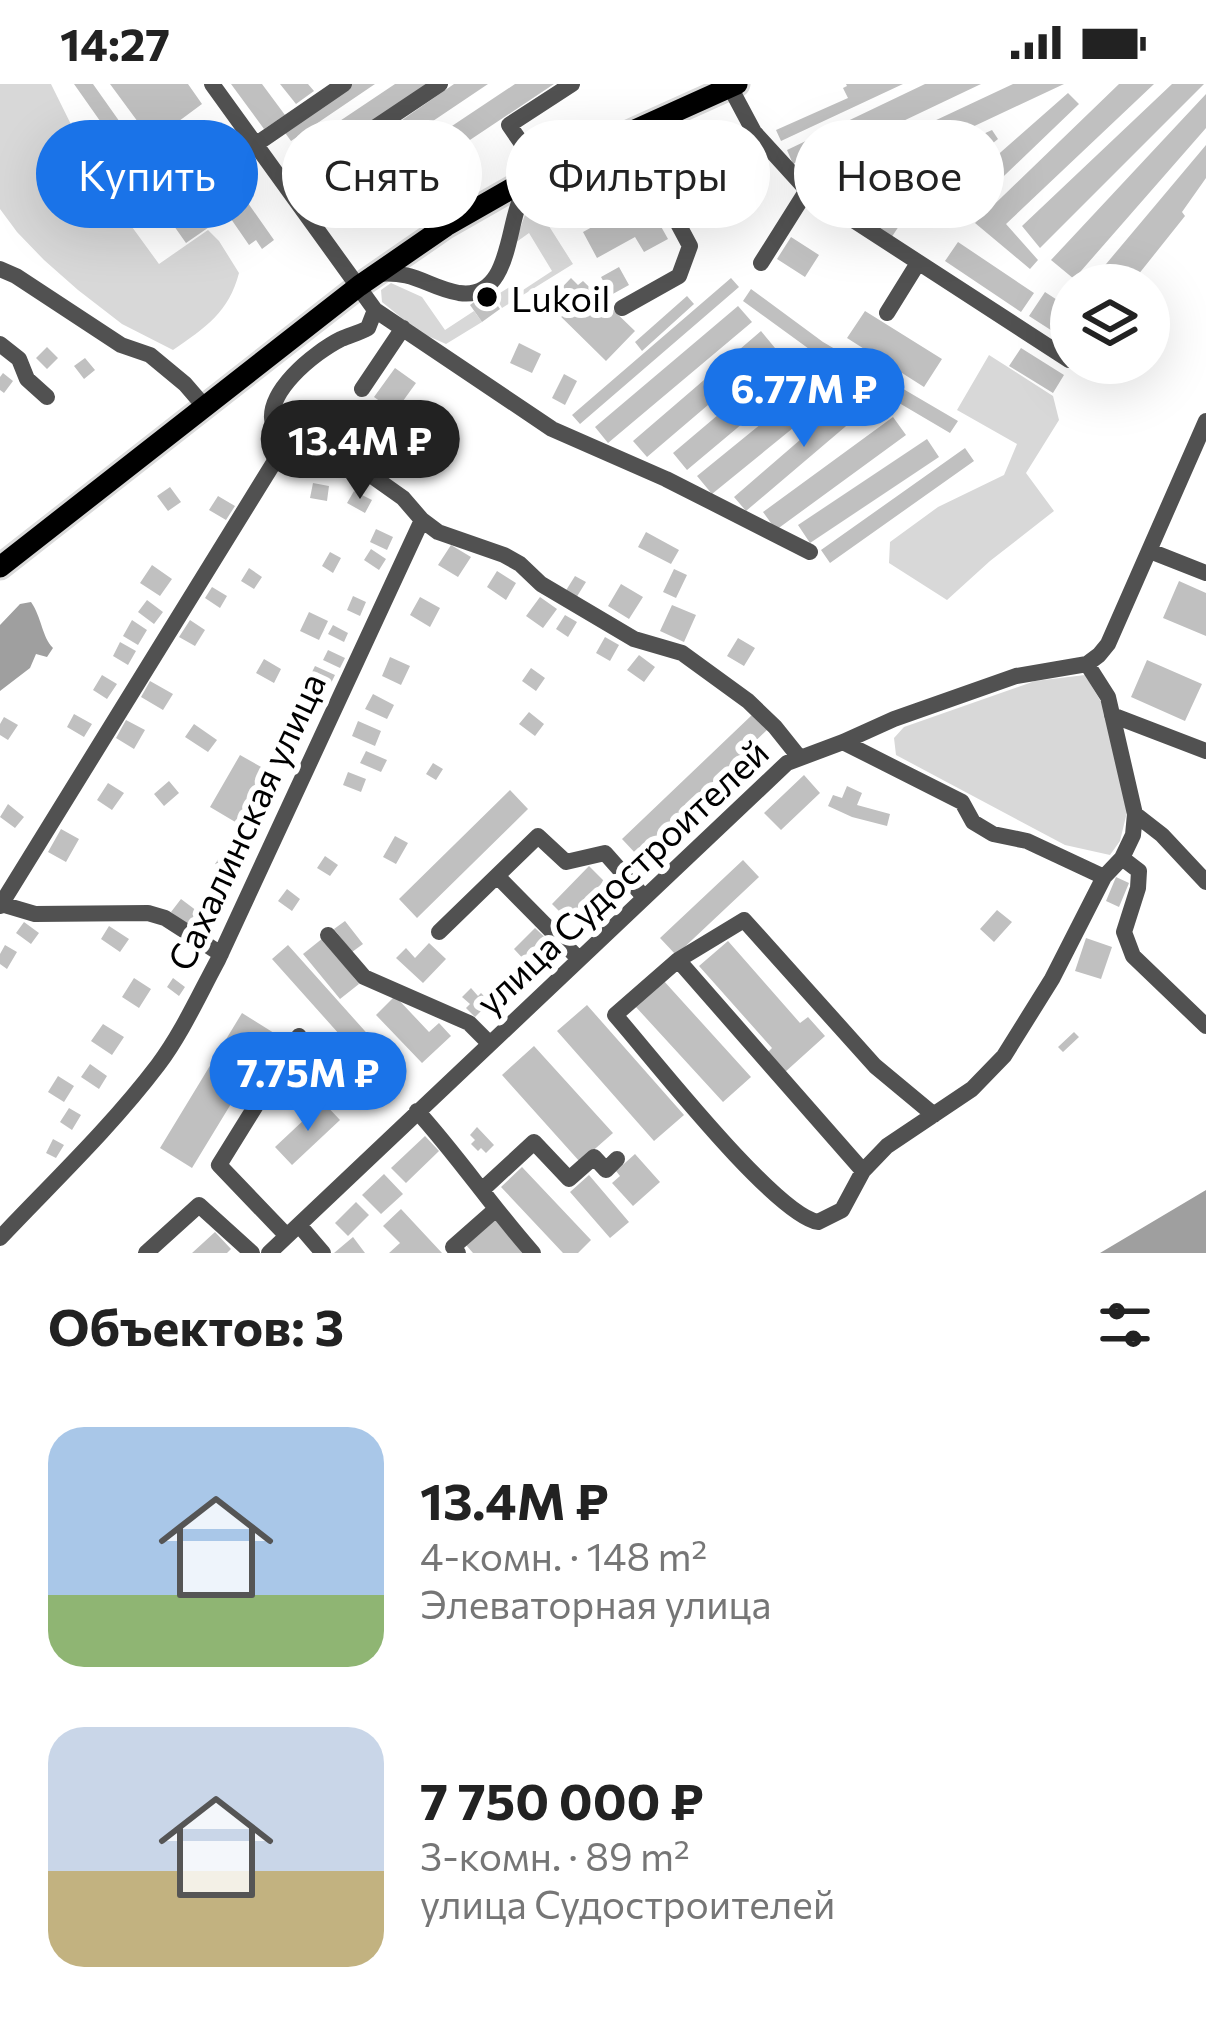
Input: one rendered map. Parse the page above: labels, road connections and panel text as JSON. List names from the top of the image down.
{
  "streets": {
    "street": ["Сахалинская улица", "улица Судостроителей"]
  },
  "places": ["Lukoil"],
  "page": {
    "status": "14:27",
    "chip": [
      "Купить",
      "Снять",
      "Фильтры",
      "Новое"
    ],
    "price": ["6.77M ₽", "13.4M ₽", "7.75M ₽"],
    "heading": "Объектов: 3",
    "list": [
      {
        "name": "13.4M ₽",
        "note": "4-комн. · 148 m² · Элеваторная улица"
      },
      {
        "name": "7 750 000 ₽",
        "note": "3-комн. · 89 m² · улица Судостроителей"
      }
    ]
  }
}
